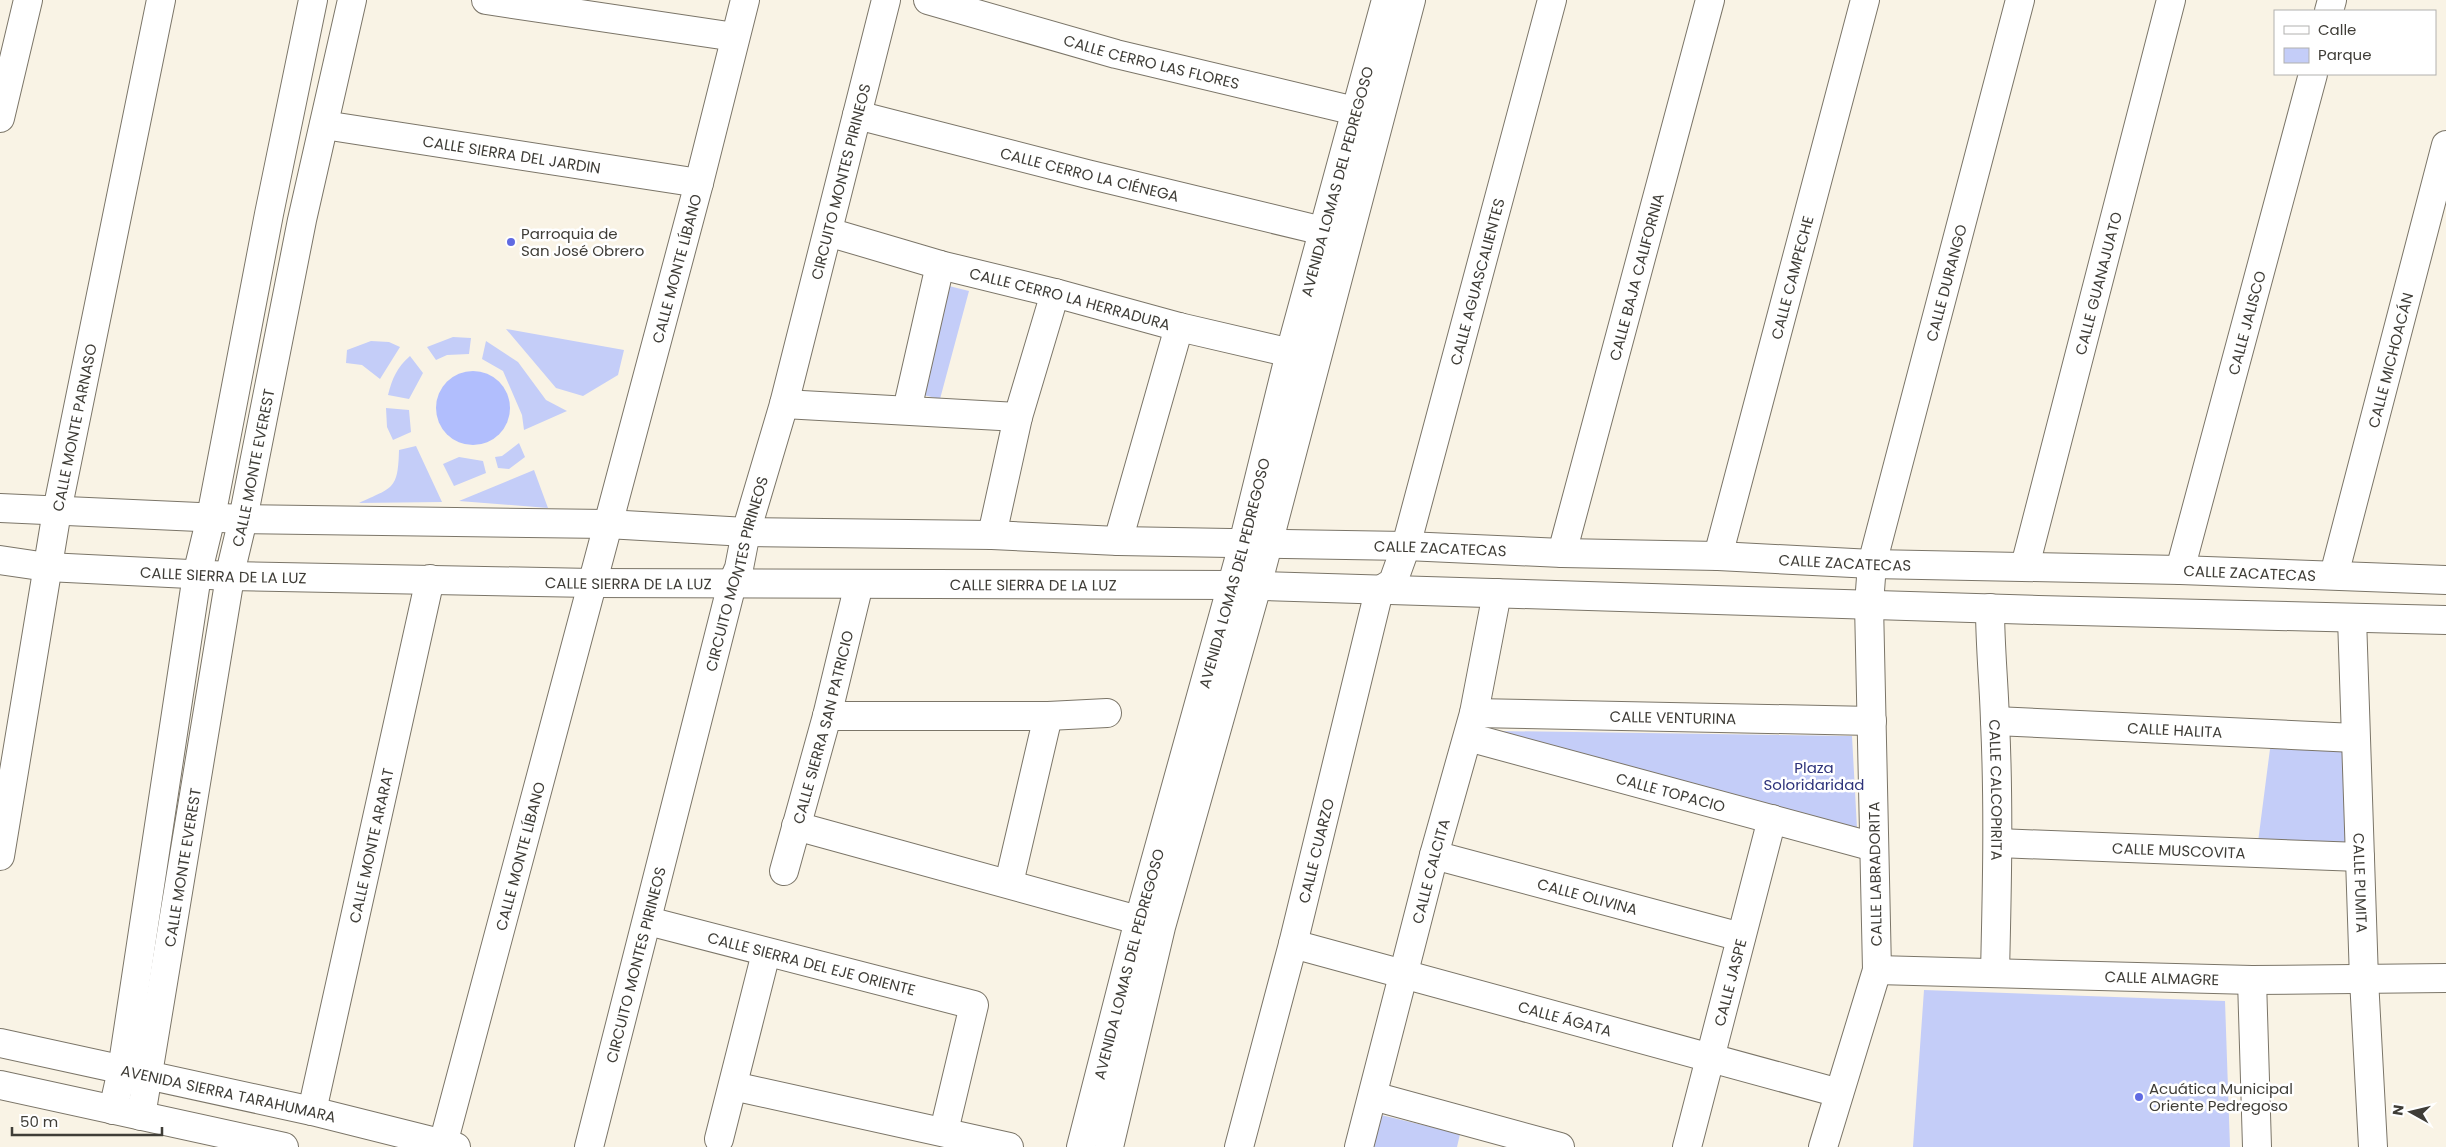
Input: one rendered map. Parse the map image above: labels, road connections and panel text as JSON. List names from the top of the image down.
{
  "streets": {
    "street": [
      "CALLE CERRO LAS FLORES",
      "CALLE SIERRA DEL JARDIN",
      "CALLE CERRO LA CIÉNEGA",
      "CIRCUITO MONTES PIRINEOS",
      "AVENIDA LOMAS DEL PEDREGOSO",
      "CALLE MONTE LÍBANO",
      "CALLE BAJA CALIFORNIA",
      "CALLE CAMPECHE",
      "CALLE AGUASCALIENTES",
      "CALLE DURANGO",
      "CALLE GUANAJUATO",
      "CALLE CERRO LA HERRADURA",
      "CALLE JALISCO",
      "CALLE MICHOACÁN",
      "CALLE MONTE PARNASO",
      "CALLE MONTE EVEREST",
      "CALLE ZACATECAS",
      "CALLE SIERRA DE LA LUZ",
      "CALLE VENTURINA",
      "CALLE SIERRA SAN PATRICIO",
      "CALLE HALITA",
      "CALLE CALCOPIRITA",
      "CALLE TOPACIO",
      "CALLE MONTE ARARAT",
      "CALLE CUARZO",
      "CALLE MUSCOVITA",
      "CALLE CALCITA",
      "CALLE LABRADORITA",
      "CALLE PUMITA",
      "CALLE OLIVINA",
      "CALLE SIERRA DEL EJE ORIENTE",
      "CALLE ALMAGRE",
      "CALLE JASPE",
      "CALLE ÁGATA",
      "AVENIDA SIERRA TARAHUMARA"
    ]
  },
  "crossings": [
    ["CALLE CERRO LAS FLORES", "AVENIDA LOMAS DEL PEDREGOSO"],
    ["CALLE SIERRA DEL JARDIN", "CALLE MONTE LÍBANO"],
    ["CALLE SIERRA DEL JARDIN", "CALLE MONTE EVEREST"],
    ["CALLE CERRO LA CIÉNEGA", "CIRCUITO MONTES PIRINEOS"],
    ["CALLE CERRO LA CIÉNEGA", "AVENIDA LOMAS DEL PEDREGOSO"],
    ["CIRCUITO MONTES PIRINEOS", "CALLE CERRO LA HERRADURA"],
    ["CIRCUITO MONTES PIRINEOS", "CALLE SIERRA DE LA LUZ"],
    ["CIRCUITO MONTES PIRINEOS", "CALLE SIERRA DEL EJE ORIENTE"],
    ["AVENIDA LOMAS DEL PEDREGOSO", "CALLE CERRO LA HERRADURA"],
    ["AVENIDA LOMAS DEL PEDREGOSO", "CALLE ZACATECAS"],
    ["AVENIDA LOMAS DEL PEDREGOSO", "CALLE SIERRA DE LA LUZ"],
    ["CALLE MONTE LÍBANO", "CALLE SIERRA DE LA LUZ"],
    ["CALLE MONTE LÍBANO", "AVENIDA SIERRA TARAHUMARA"],
    ["CALLE BAJA CALIFORNIA", "CALLE ZACATECAS"],
    ["CALLE CAMPECHE", "CALLE ZACATECAS"],
    ["CALLE AGUASCALIENTES", "CALLE ZACATECAS"],
    ["CALLE AGUASCALIENTES", "CALLE CUARZO"],
    ["CALLE DURANGO", "CALLE ZACATECAS"],
    ["CALLE DURANGO", "CALLE LABRADORITA"],
    ["CALLE GUANAJUATO", "CALLE ZACATECAS"],
    ["CALLE JALISCO", "CALLE ZACATECAS"],
    ["CALLE MICHOACÁN", "CALLE ZACATECAS"],
    ["CALLE MONTE PARNASO", "CALLE SIERRA DE LA LUZ"],
    ["CALLE MONTE EVEREST", "CALLE SIERRA DE LA LUZ"],
    ["CALLE MONTE EVEREST", "AVENIDA SIERRA TARAHUMARA"],
    ["CALLE ZACATECAS", "CALLE SIERRA DE LA LUZ"],
    ["CALLE ZACATECAS", "CALLE CALCOPIRITA"],
    ["CALLE ZACATECAS", "CALLE CUARZO"],
    ["CALLE ZACATECAS", "CALLE CALCITA"],
    ["CALLE ZACATECAS", "CALLE LABRADORITA"],
    ["CALLE ZACATECAS", "CALLE PUMITA"],
    ["CALLE SIERRA DE LA LUZ", "CALLE SIERRA SAN PATRICIO"],
    ["CALLE SIERRA DE LA LUZ", "CALLE MONTE ARARAT"],
    ["CALLE VENTURINA", "CALLE TOPACIO"],
    ["CALLE VENTURINA", "CALLE CALCITA"],
    ["CALLE VENTURINA", "CALLE LABRADORITA"],
    ["CALLE HALITA", "CALLE CALCOPIRITA"],
    ["CALLE HALITA", "CALLE PUMITA"],
    ["CALLE CALCOPIRITA", "CALLE MUSCOVITA"],
    ["CALLE CALCOPIRITA", "CALLE ALMAGRE"],
    ["CALLE TOPACIO", "CALLE CALCITA"],
    ["CALLE TOPACIO", "CALLE LABRADORITA"],
    ["CALLE TOPACIO", "CALLE JASPE"],
    ["CALLE MONTE ARARAT", "AVENIDA SIERRA TARAHUMARA"],
    ["CALLE CUARZO", "CALLE ÁGATA"],
    ["CALLE MUSCOVITA", "CALLE PUMITA"],
    ["CALLE CALCITA", "CALLE OLIVINA"],
    ["CALLE CALCITA", "CALLE ÁGATA"],
    ["CALLE LABRADORITA", "CALLE ALMAGRE"],
    ["CALLE LABRADORITA", "CALLE ÁGATA"],
    ["CALLE PUMITA", "CALLE ALMAGRE"],
    ["CALLE OLIVINA", "CALLE JASPE"],
    ["CALLE JASPE", "CALLE ÁGATA"]
  ],
  "parks": ["Plaza Soloridaridad"],
  "places": ["Parroquia de San José Obrero", "Acuática Municipal Oriente Pedregoso"],
  "legend": ["Calle", "Parque"],
  "scale_bar": "50 m",
  "north": "left"
}
